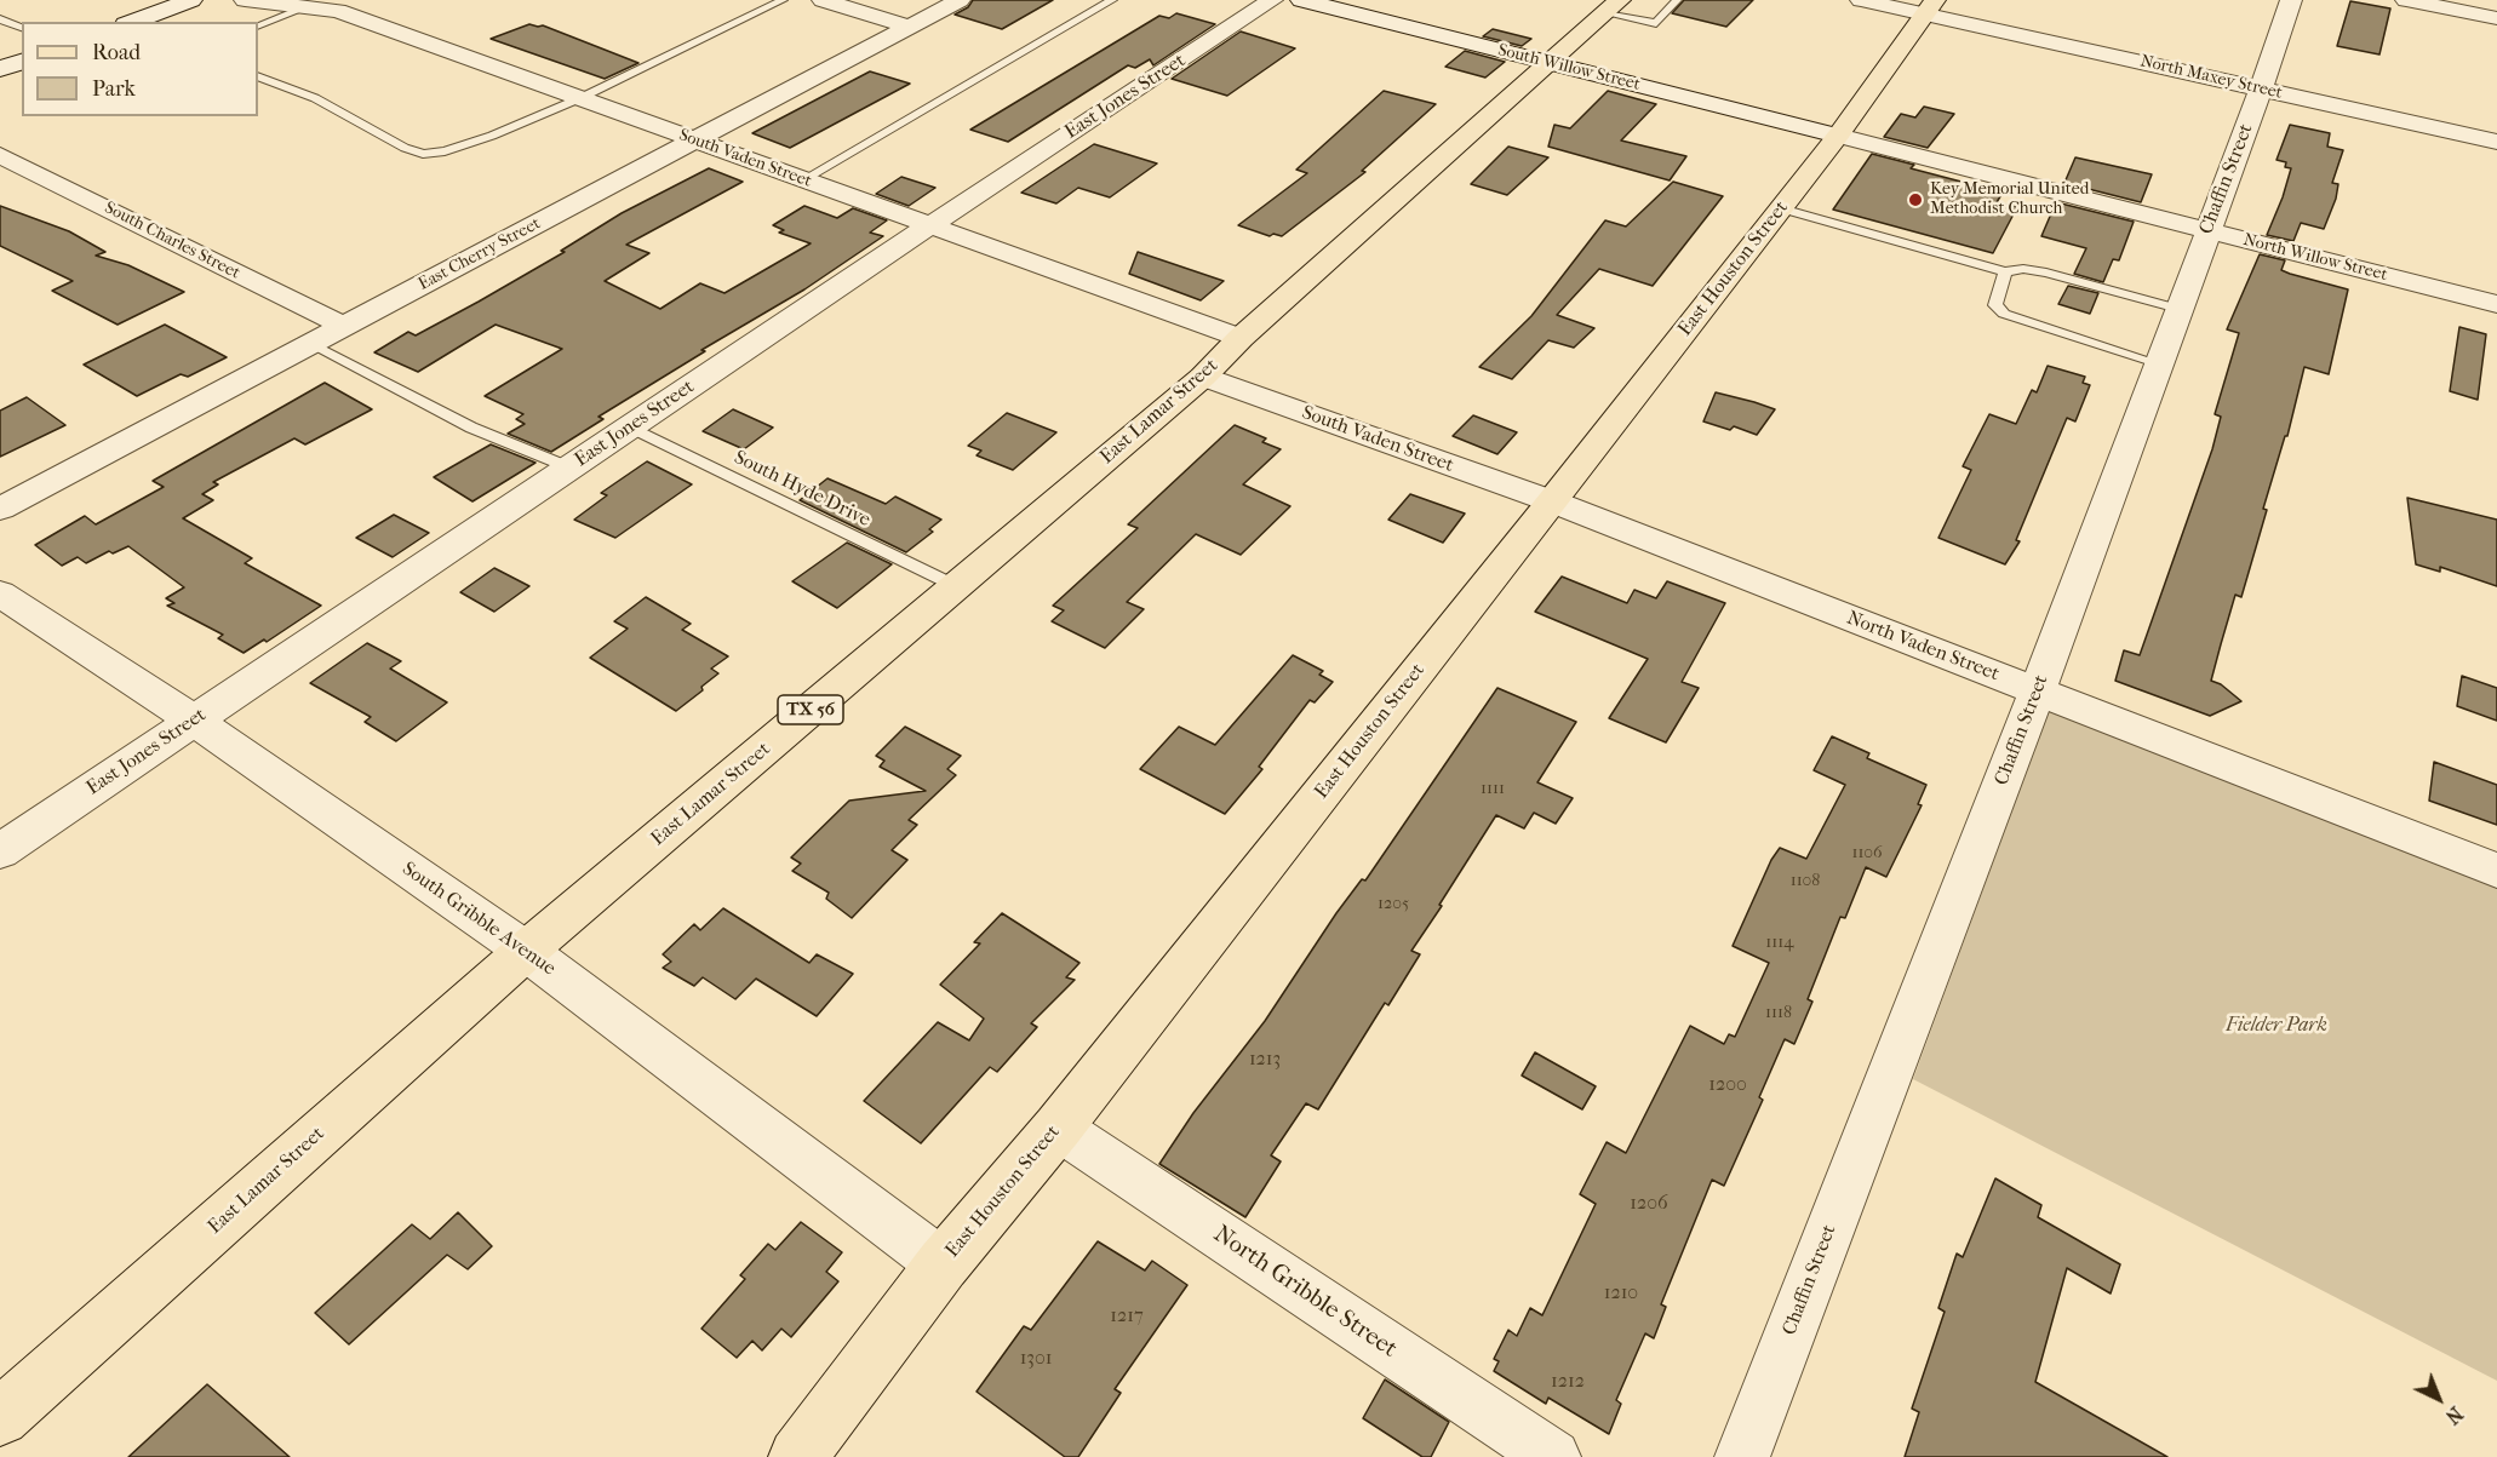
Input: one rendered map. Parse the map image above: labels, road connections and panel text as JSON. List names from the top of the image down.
{
  "streets": {
    "main road": ["East Houston Street", "East Lamar Street", "TX 56"],
    "street": [
      "South Willow Street",
      "North Maxey Street",
      "East Jones Street",
      "South Vaden Street",
      "Chaffin Street",
      "South Charles Street",
      "East Cherry Street",
      "North Willow Street",
      "North Vaden Street",
      "South Gribble Avenue",
      "North Gribble Street"
    ],
    "lane": ["South Hyde Drive"]
  },
  "crossings": [
    ["South Willow Street", "North Willow Street"],
    ["South Willow Street", "East Houston Street"],
    ["South Willow Street", "East Lamar Street"],
    ["North Maxey Street", "Chaffin Street"],
    ["North Maxey Street", "East Houston Street"],
    ["East Jones Street", "South Vaden Street"],
    ["East Jones Street", "South Hyde Drive"],
    ["East Jones Street", "South Gribble Avenue"],
    ["South Vaden Street", "East Cherry Street"],
    ["South Vaden Street", "East Houston Street"],
    ["South Vaden Street", "East Lamar Street"],
    ["South Vaden Street", "North Vaden Street"],
    ["Chaffin Street", "North Willow Street"],
    ["Chaffin Street", "North Vaden Street"],
    ["South Charles Street", "East Cherry Street"],
    ["North Willow Street", "East Houston Street"],
    ["East Houston Street", "North Vaden Street"],
    ["East Houston Street", "South Gribble Avenue"],
    ["East Houston Street", "North Gribble Street"],
    ["East Lamar Street", "South Hyde Drive"],
    ["East Lamar Street", "South Gribble Avenue"]
  ],
  "parks": ["Fielder Park"],
  "places": ["Key Memorial United Methodist Church"],
  "house_numbers": [
    "1111",
    "1106",
    "1108",
    "1205",
    "1114",
    "1118",
    "1213",
    "1200",
    "1206",
    "1210",
    "1217",
    "1301",
    "1212"
  ],
  "legend": ["Road", "Park"],
  "north": "bottom right"
}
